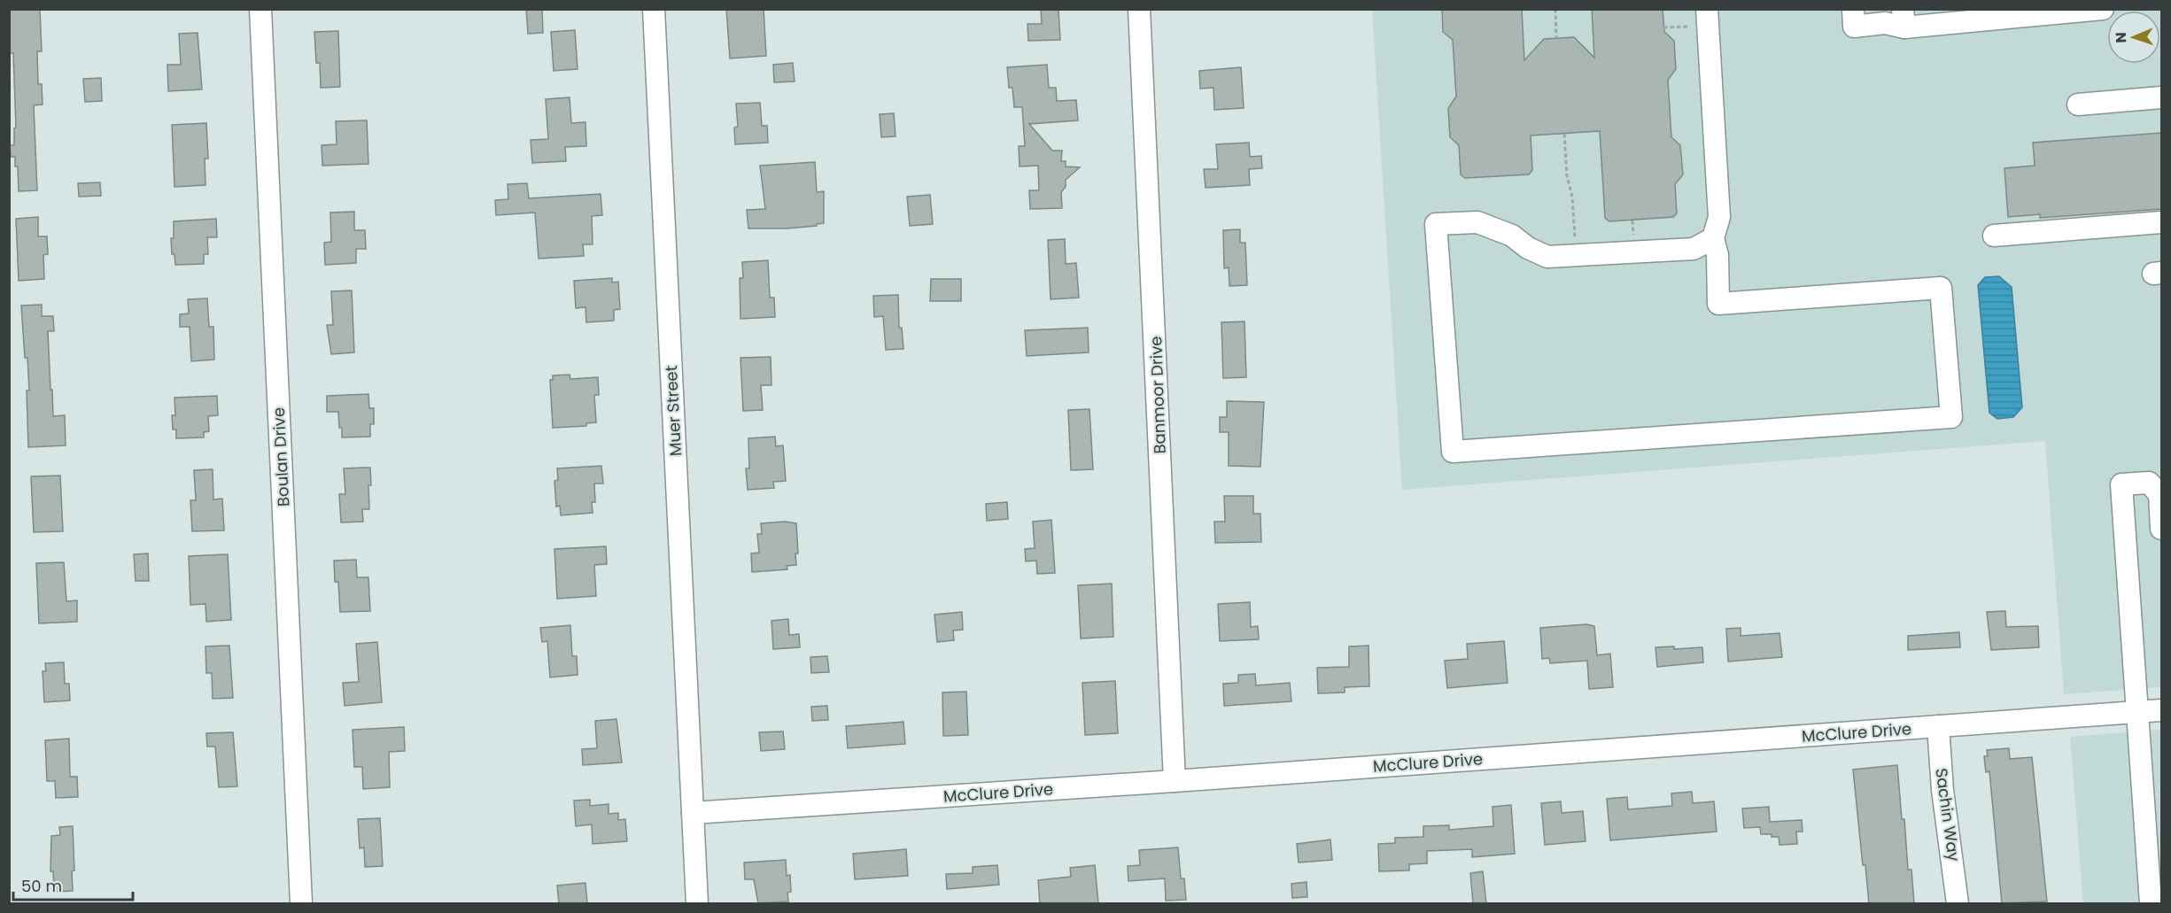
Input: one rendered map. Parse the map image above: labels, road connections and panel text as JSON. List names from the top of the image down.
{
  "streets": {
    "street": [
      "Banmoor Drive",
      "Muer Street",
      "Boulan Drive",
      "McClure Drive",
      "Sachin Way"
    ]
  },
  "crossings": [
    ["Banmoor Drive", "McClure Drive"],
    ["Muer Street", "McClure Drive"],
    ["McClure Drive", "Sachin Way"]
  ],
  "scale_bar": "50 m",
  "north": "left"
}
